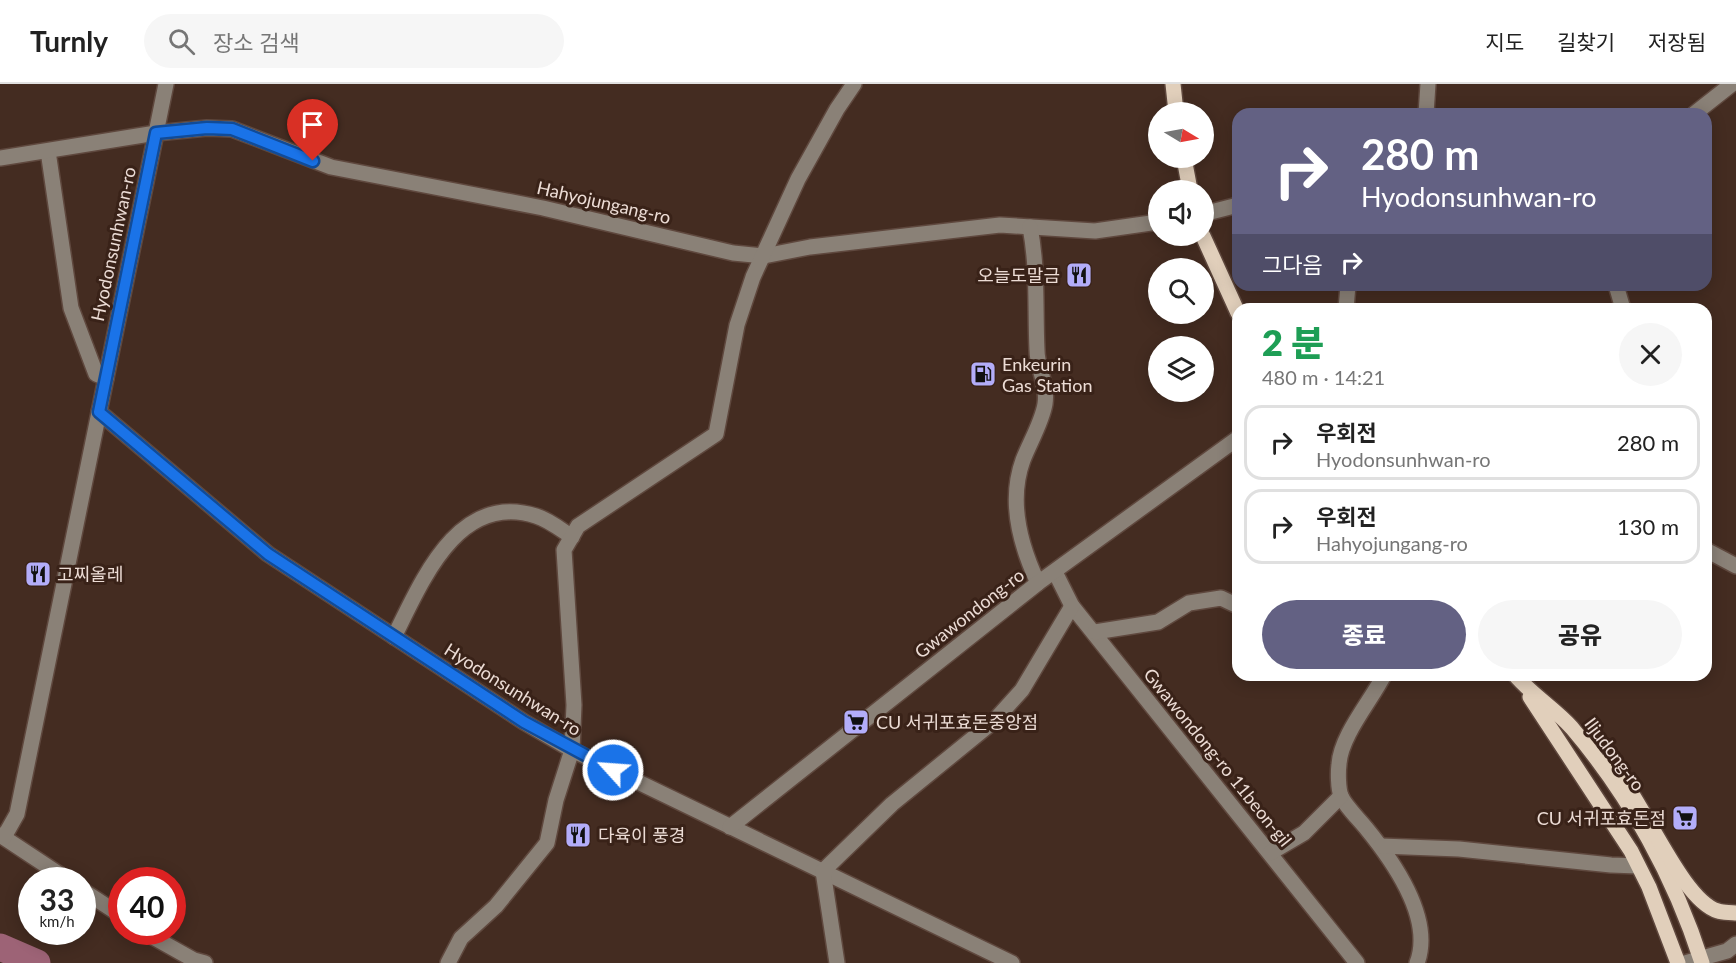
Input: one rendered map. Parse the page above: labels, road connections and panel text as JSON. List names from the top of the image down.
{
  "streets": {
    "main road": ["Iljudong-ro"],
    "street": [
      "Hahyojungang-ro",
      "Hyodonsunhwan-ro",
      "Gwawondong-ro",
      "Gwawondong-ro 11beon-gil"
    ]
  },
  "crossings": [
    ["Hahyojungang-ro", "Hyodonsunhwan-ro"],
    ["Hyodonsunhwan-ro", "Gwawondong-ro"],
    ["Gwawondong-ro", "Gwawondong-ro 11beon-gil"]
  ],
  "places": {
    "restaurant": ["오늘도말금", "고찌올레", "다육이 풍경"],
    "fuel station": ["Enkeurin Gas Station"],
    "supermarket": ["CU 서귀포효돈중앙점", "CU 서귀포효돈점"]
  },
  "north": "right",
  "page": {
    "header": "Turnly",
    "search": "장소 검색",
    "nav": ["지도", "길찾기", "저장됨"],
    "turn": ["280 m", "Hyodonsunhwan-ro"],
    "then": "그다음",
    "heading": ["2 분", "480 m · 14:21"],
    "list": [
      {
        "name": "우회전",
        "note": "Hyodonsunhwan-ro",
        "value": "280 m"
      },
      {
        "name": "우회전",
        "note": "Hahyojungang-ro",
        "value": "130 m"
      }
    ],
    "buttons": ["종료", "공유"],
    "speed": "33 km/h",
    "limit": "40"
  }
}
